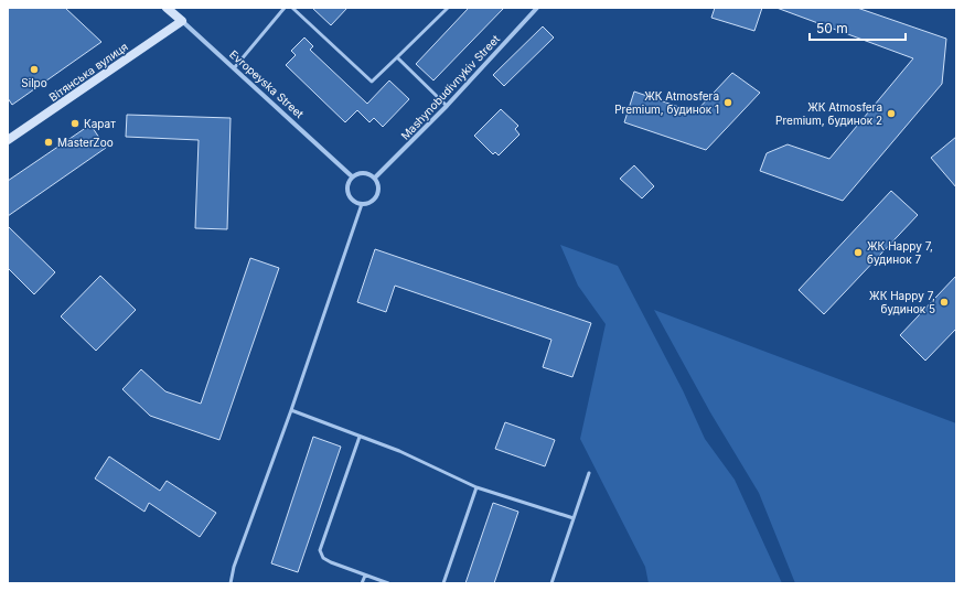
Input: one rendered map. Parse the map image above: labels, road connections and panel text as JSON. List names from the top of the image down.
{
  "streets": {
    "street": ["Вітянська вулиця", "Evropeyska Street", "Mashynobudivnykiv Street"]
  },
  "crossings": [
    ["Вітянська вулиця", "Evropeyska Street"],
    ["Evropeyska Street", "Mashynobudivnykiv Street"]
  ],
  "places": [
    "Silpo",
    "ЖК Atmosfera Premium, будинок 1",
    "ЖК Atmosfera Premium, будинок 2",
    "Карат",
    "MasterZoo",
    "ЖК Happy 7, будинок 7",
    "ЖК Happy 7, будинок 5"
  ],
  "scale_bar": "50 m"
}
